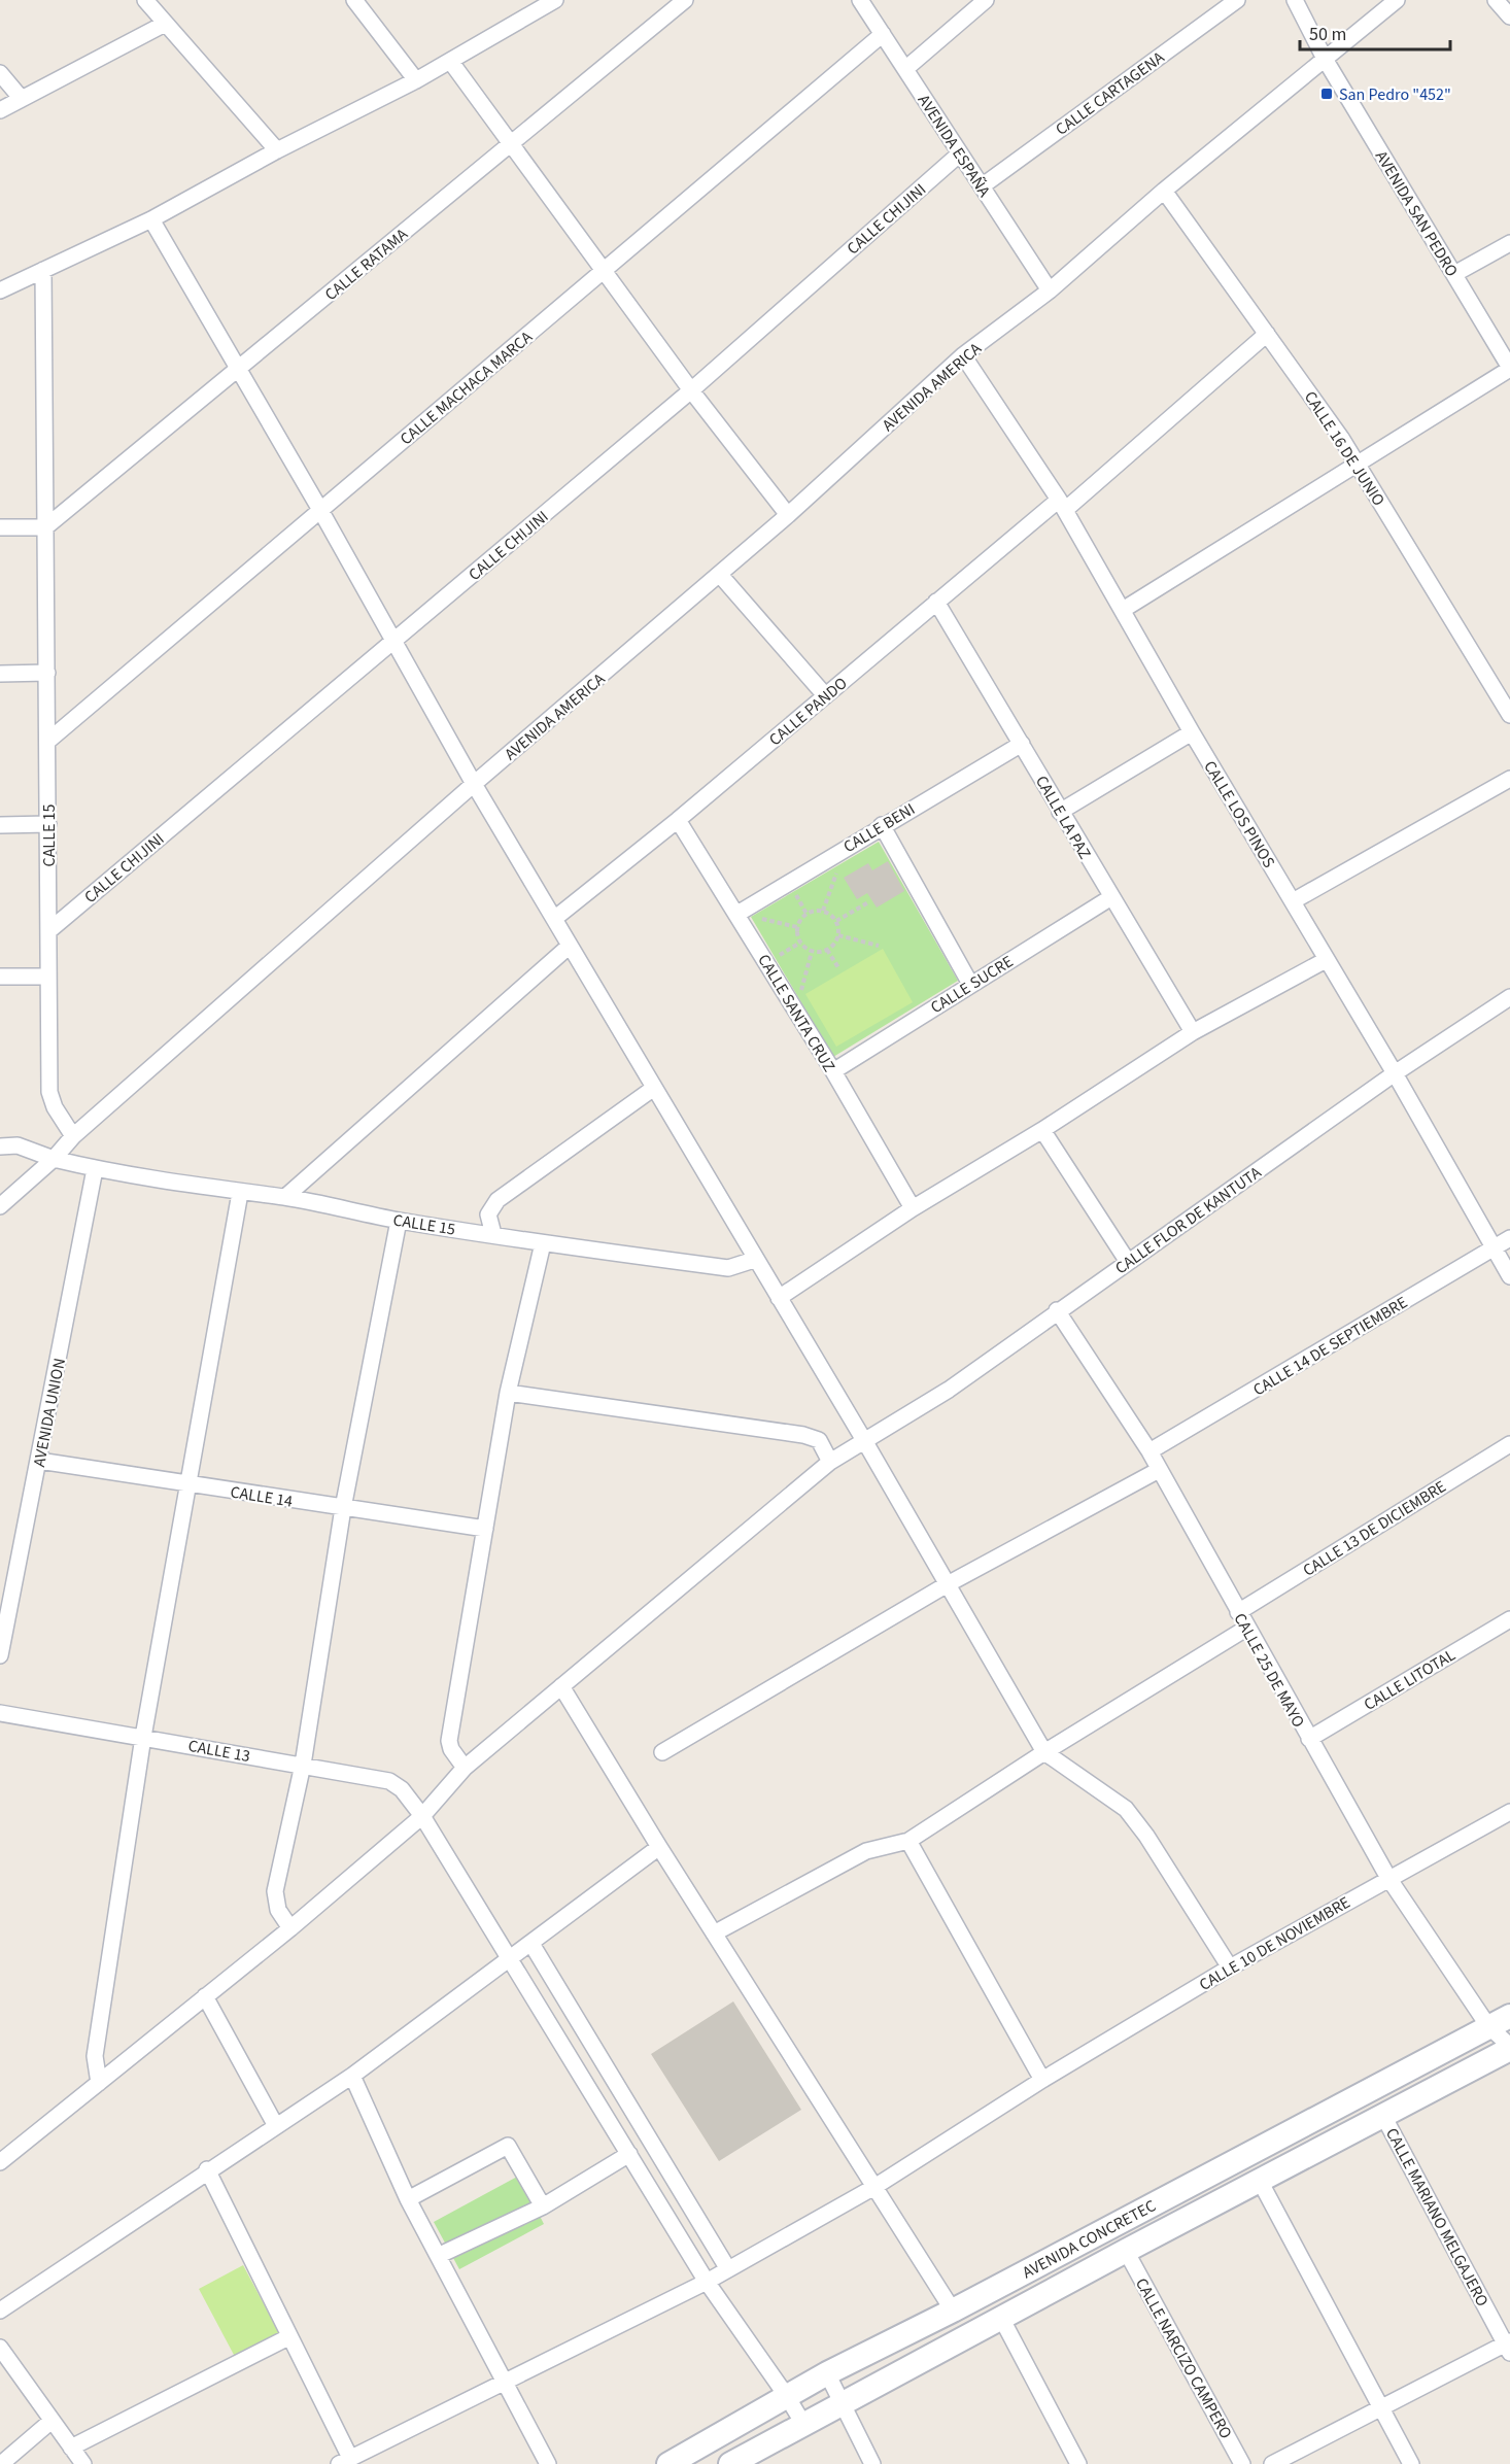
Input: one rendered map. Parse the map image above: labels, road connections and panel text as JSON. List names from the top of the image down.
{
  "streets": {
    "street": [
      "CALLE CARTAGENA",
      "AVENIDA ESPAÑA",
      "AVENIDA SAN PEDRO",
      "CALLE CHIJINI",
      "CALLE RATAMA",
      "AVENIDA AMERICA",
      "CALLE MACHACA MARCA",
      "CALLE 16 DE JUNIO",
      "CALLE PANDO",
      "CALLE LOS PINOS",
      "CALLE LA PAZ",
      "CALLE BENI",
      "CALLE 15",
      "CALLE SUCRE",
      "CALLE SANTA CRUZ",
      "CALLE FLOR DE KANTUTA",
      "CALLE 14 DE SEPTIEMBRE",
      "AVENIDA UNION",
      "CALLE 14",
      "CALLE 13 DE DICIEMBRE",
      "CALLE 25 DE MAYO",
      "CALLE LITOTAL",
      "CALLE 13",
      "CALLE 10 DE NOVIEMBRE",
      "CALLE MARIANO MELGAJERO",
      "AVENIDA CONCRETEC",
      "CALLE NARCIZO CAMPERO"
    ]
  },
  "crossings": [
    ["CALLE CARTAGENA", "AVENIDA ESPAÑA"],
    ["AVENIDA ESPAÑA", "CALLE CHIJINI"],
    ["AVENIDA ESPAÑA", "AVENIDA AMERICA"],
    ["AVENIDA ESPAÑA", "CALLE MACHACA MARCA"],
    ["AVENIDA SAN PEDRO", "AVENIDA AMERICA"],
    ["CALLE CHIJINI", "CALLE 15"],
    ["CALLE RATAMA", "CALLE 15"],
    ["AVENIDA AMERICA", "CALLE 16 DE JUNIO"],
    ["AVENIDA AMERICA", "CALLE LOS PINOS"],
    ["AVENIDA AMERICA", "CALLE 15"],
    ["CALLE MACHACA MARCA", "CALLE 15"],
    ["CALLE 16 DE JUNIO", "CALLE PANDO"],
    ["CALLE PANDO", "CALLE LOS PINOS"],
    ["CALLE PANDO", "CALLE LA PAZ"],
    ["CALLE PANDO", "CALLE SANTA CRUZ"],
    ["CALLE LOS PINOS", "CALLE FLOR DE KANTUTA"],
    ["CALLE LOS PINOS", "CALLE 14 DE SEPTIEMBRE"],
    ["CALLE LA PAZ", "CALLE BENI"],
    ["CALLE LA PAZ", "CALLE SUCRE"],
    ["CALLE BENI", "CALLE SANTA CRUZ"],
    ["CALLE 15", "AVENIDA UNION"],
    ["CALLE SUCRE", "CALLE SANTA CRUZ"],
    ["CALLE FLOR DE KANTUTA", "CALLE 25 DE MAYO"],
    ["CALLE FLOR DE KANTUTA", "CALLE 13"],
    ["CALLE 14 DE SEPTIEMBRE", "CALLE 25 DE MAYO"],
    ["AVENIDA UNION", "CALLE 14"],
    ["CALLE 13 DE DICIEMBRE", "CALLE 25 DE MAYO"],
    ["CALLE 25 DE MAYO", "CALLE LITOTAL"],
    ["CALLE 25 DE MAYO", "CALLE 10 DE NOVIEMBRE"],
    ["CALLE 25 DE MAYO", "AVENIDA CONCRETEC"],
    ["CALLE 13", "CALLE 10 DE NOVIEMBRE"],
    ["CALLE 13", "AVENIDA CONCRETEC"],
    ["CALLE MARIANO MELGAJERO", "AVENIDA CONCRETEC"],
    ["AVENIDA CONCRETEC", "CALLE NARCIZO CAMPERO"]
  ],
  "places": {
    "transit": ["San Pedro \"452\""]
  },
  "scale_bar": "50 m"
}
